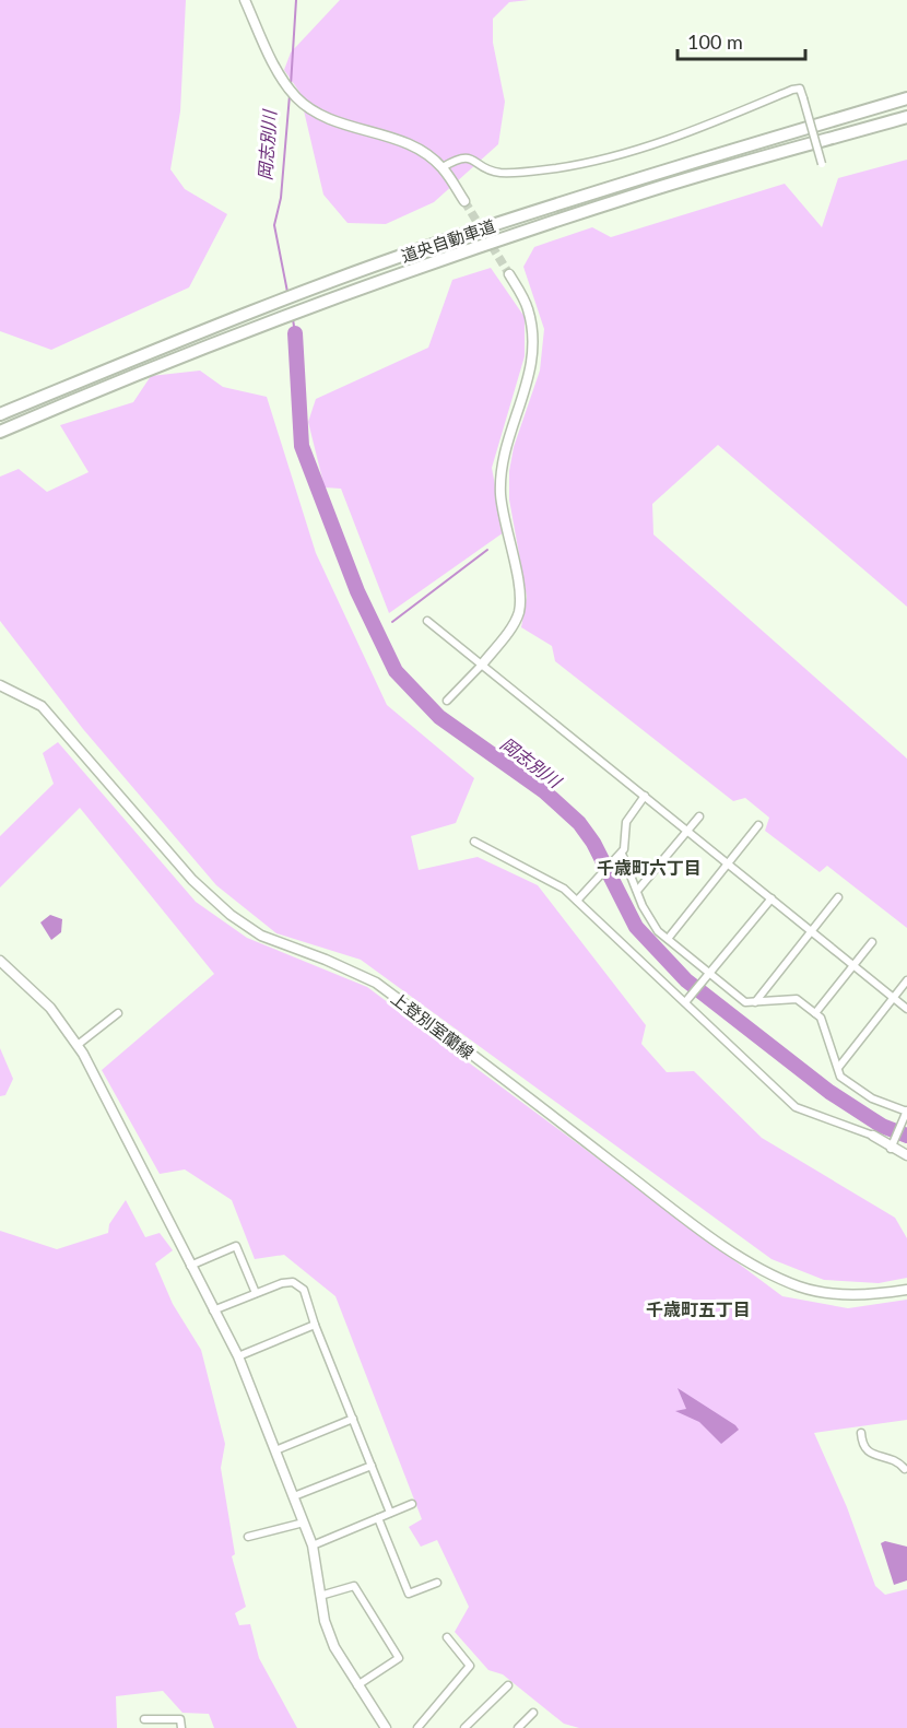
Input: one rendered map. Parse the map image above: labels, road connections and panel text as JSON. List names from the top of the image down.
{
  "streets": {
    "highway": ["道央自動車道"],
    "street": ["上登別室蘭線"]
  },
  "districts": ["千歳町六丁目", "千歳町五丁目"],
  "water": ["岡志別川"],
  "scale_bar": "100 m"
}
